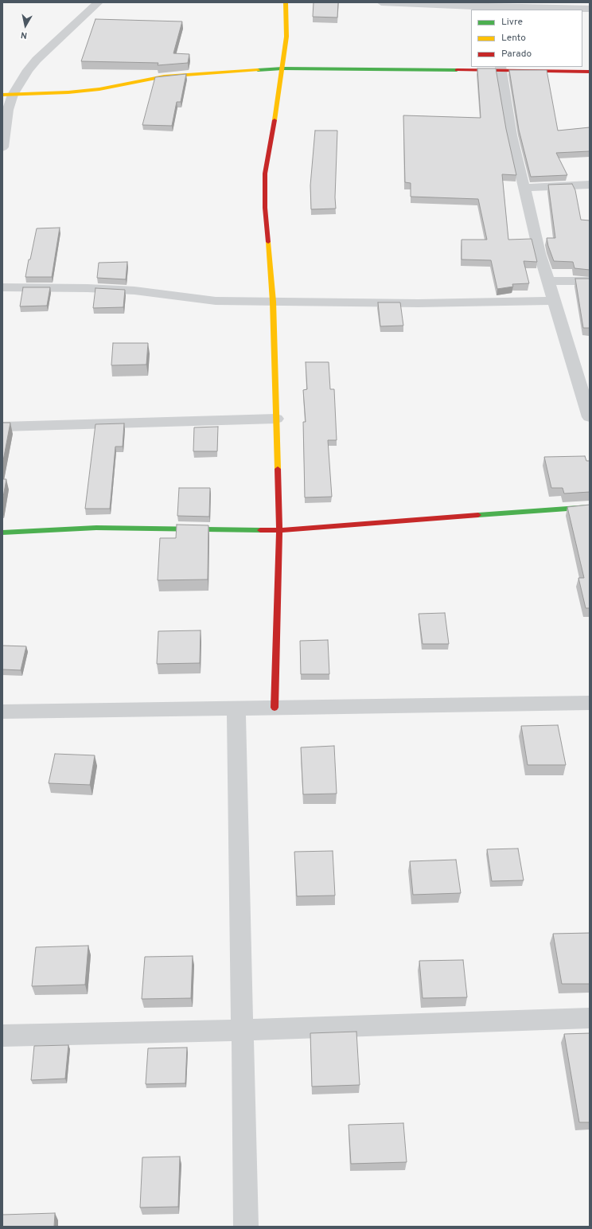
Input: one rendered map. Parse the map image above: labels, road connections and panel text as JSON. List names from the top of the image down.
{
  "legend": ["Livre", "Lento", "Parado"],
  "north": "bottom"
}
